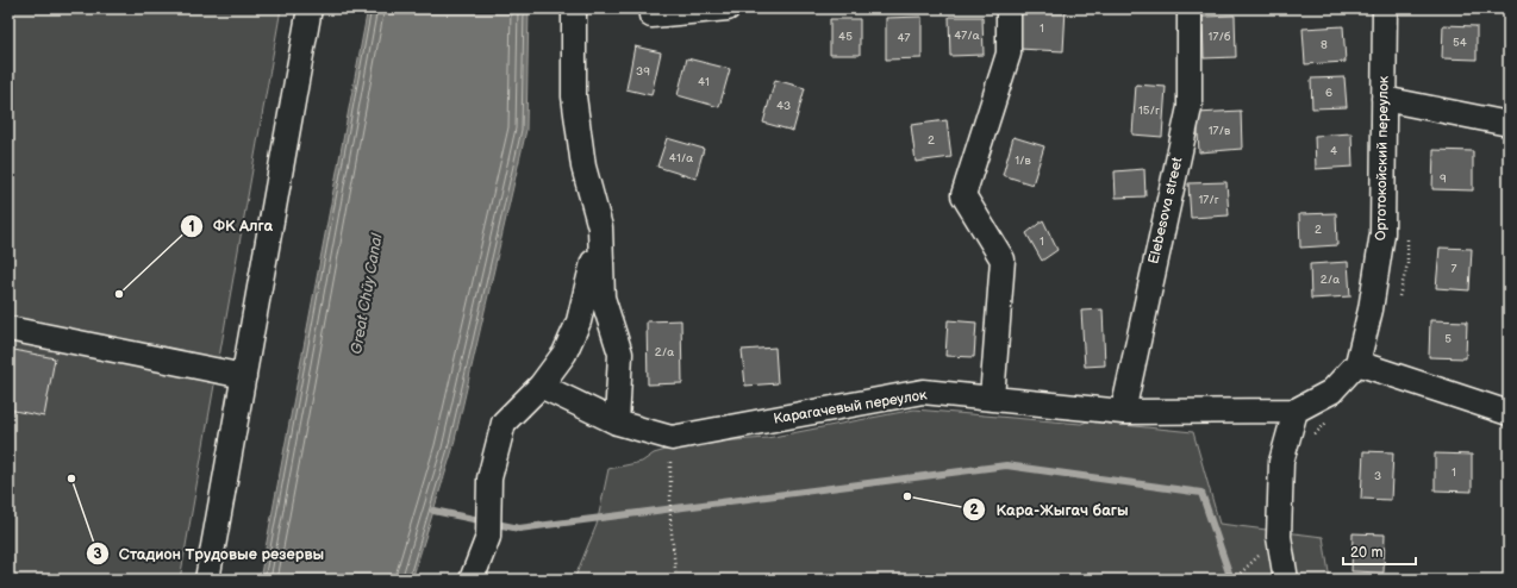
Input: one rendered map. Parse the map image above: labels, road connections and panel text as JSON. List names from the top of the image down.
{
  "streets": {
    "street": ["Ортотокойский переулок", "Elebesova street", "Карагачевый переулок"]
  },
  "crossings": [
    ["Ортотокойский переулок", "Карагачевый переулок"],
    ["Elebesova street", "Карагачевый переулок"]
  ],
  "water": ["Great Chüy Canal"],
  "places": ["ФК Алга", "Стадион Трудовые резервы", "Кара-Жыгач багы"],
  "house_numbers": [
    "1",
    "47/а",
    "45",
    "17/б",
    "47",
    "54",
    "8",
    "39",
    "41",
    "6",
    "43",
    "15/г",
    "17/в",
    "2",
    "4",
    "41/а",
    "1/в",
    "9",
    "17/г",
    "2",
    "1",
    "7",
    "2/а",
    "5",
    "2/а",
    "1",
    "3"
  ],
  "scale_bar": "20 m"
}
